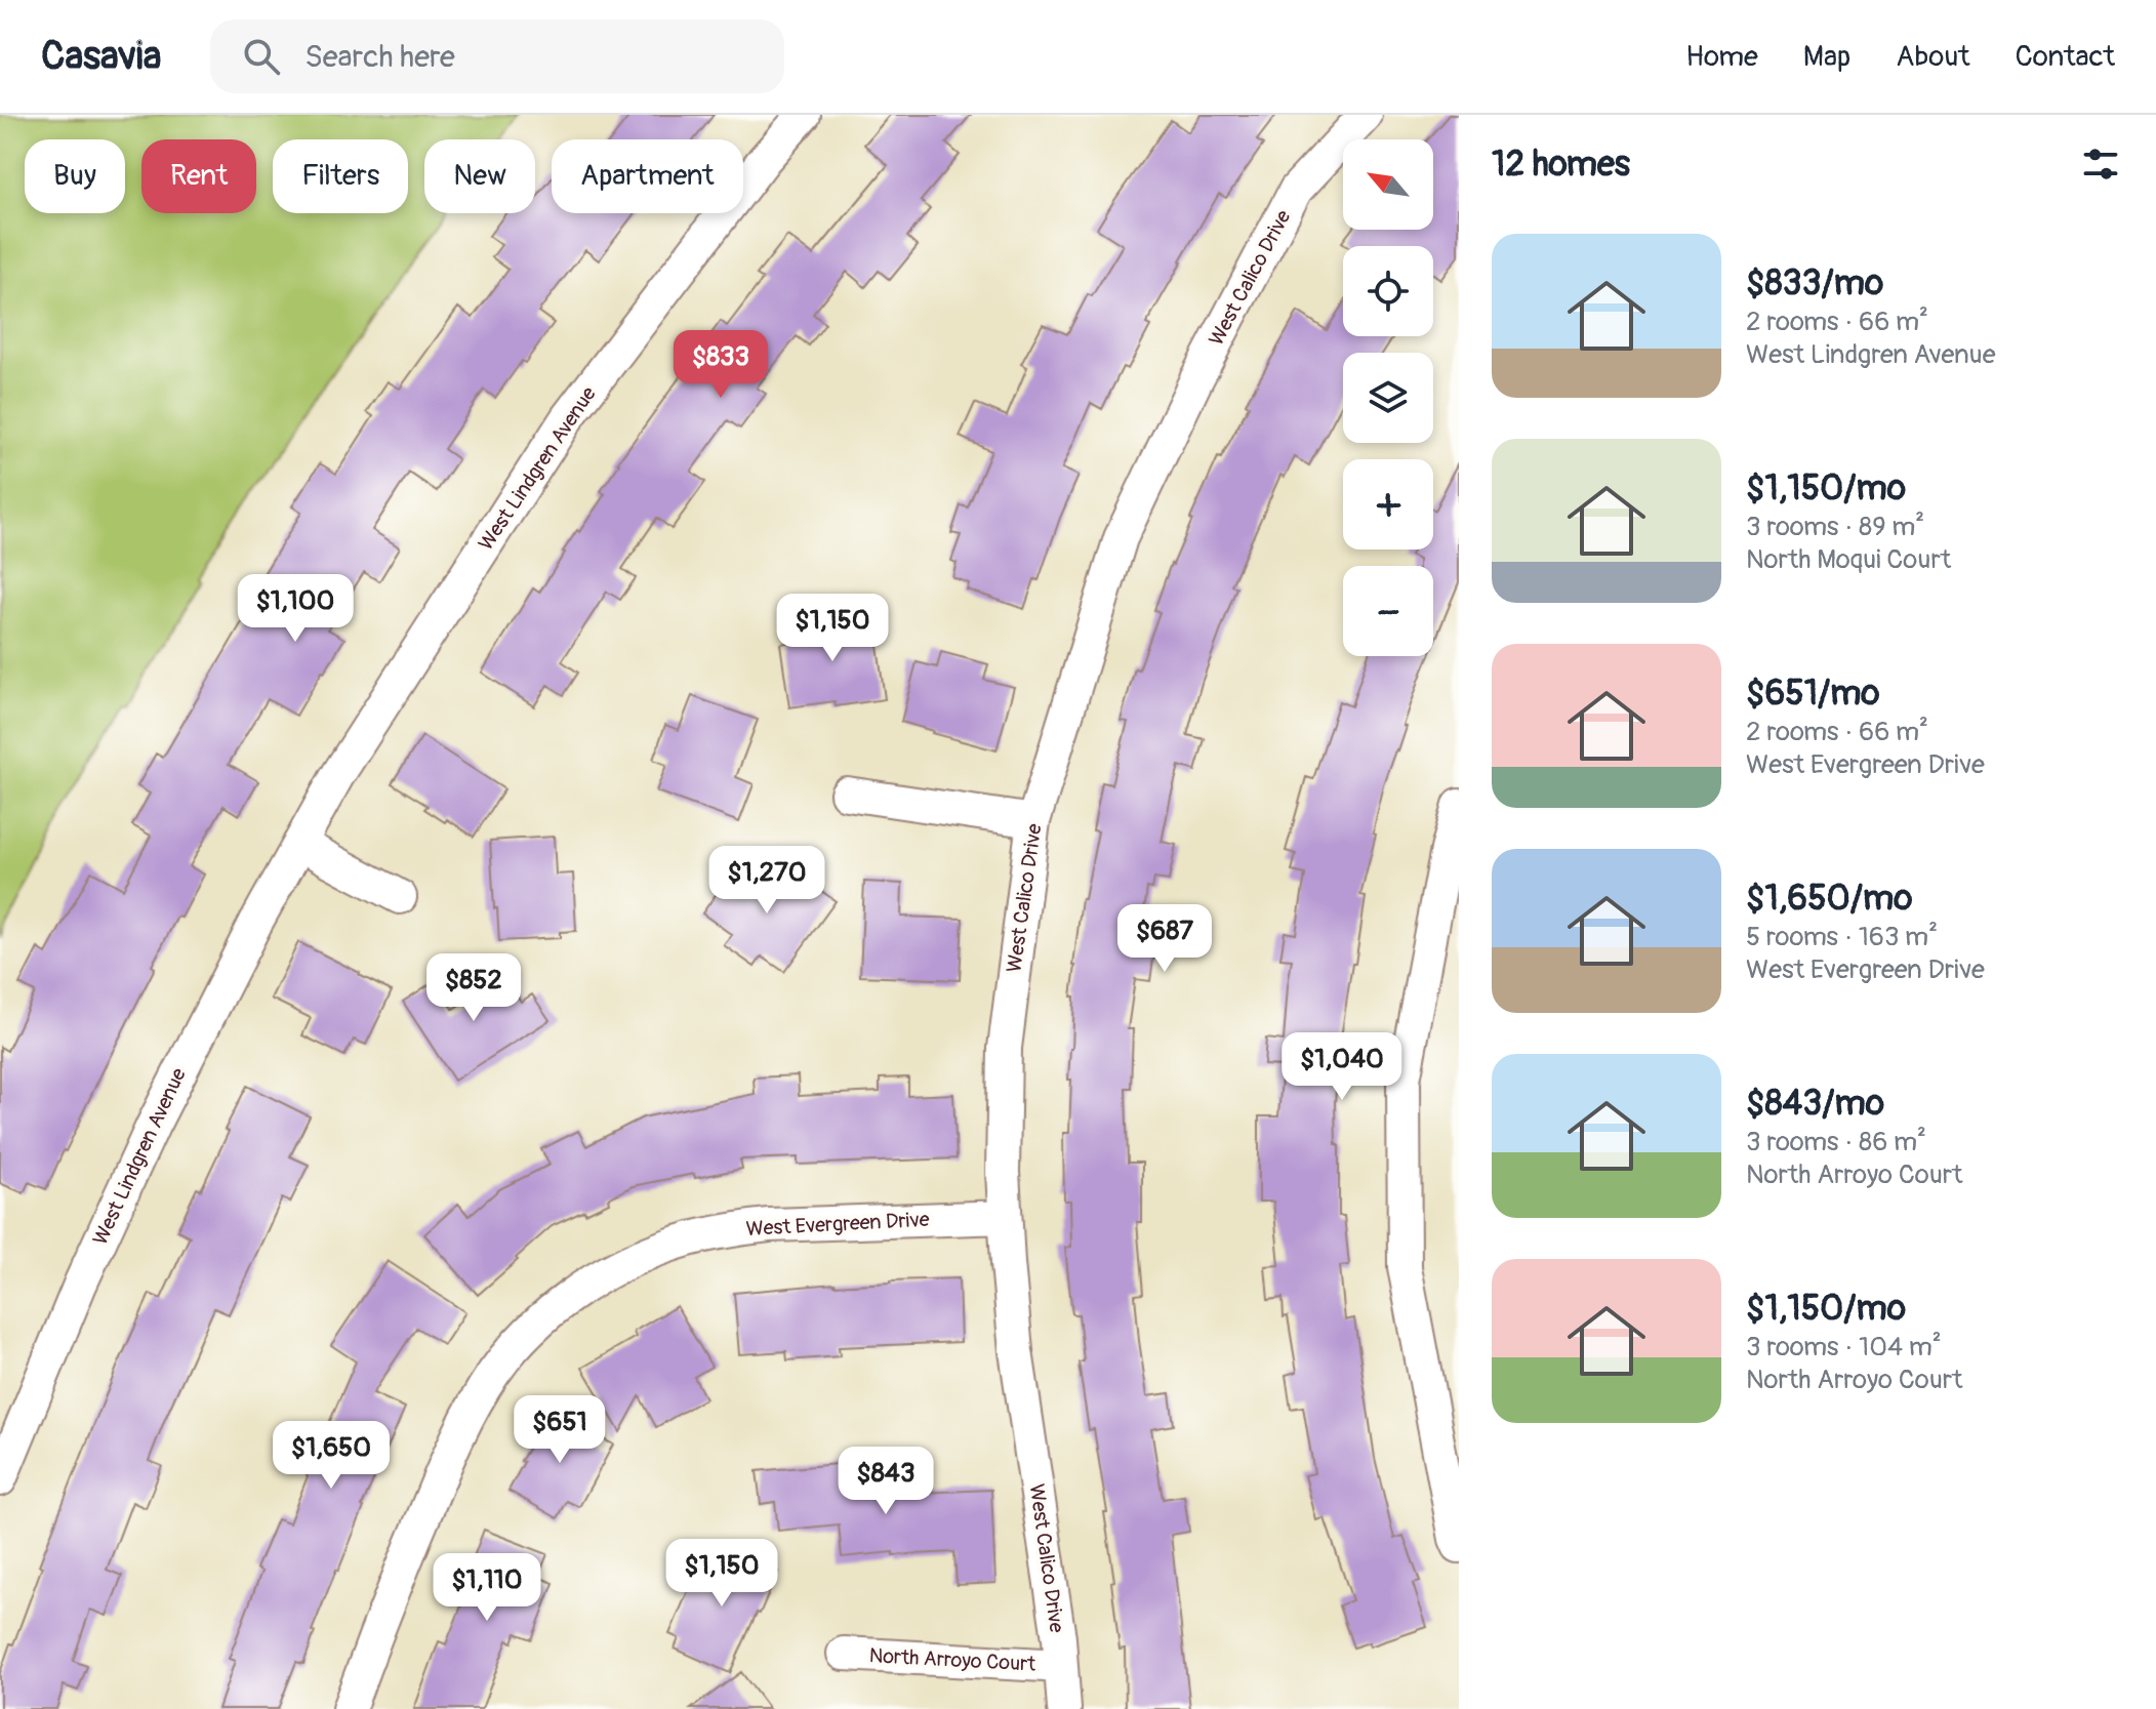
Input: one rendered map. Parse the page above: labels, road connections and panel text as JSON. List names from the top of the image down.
{
  "streets": {
    "street": [
      "West Calico Drive",
      "West Lindgren Avenue",
      "West Evergreen Drive",
      "North Arroyo Court"
    ]
  },
  "crossings": [
    ["West Calico Drive", "West Evergreen Drive"],
    ["West Calico Drive", "North Arroyo Court"]
  ],
  "north": "top left",
  "page": {
    "header": "Casavia",
    "search": "Search here",
    "nav": [
      "Home",
      "Map",
      "About",
      "Contact"
    ],
    "heading": "12 homes",
    "map_buttons": ["+", "−"],
    "chip": [
      "Buy",
      "Rent",
      "Filters",
      "New",
      "Apartment"
    ],
    "list": [
      {
        "name": "$833/mo",
        "note": "2 rooms · 66 m² · West Lindgren Avenue"
      },
      {
        "name": "$1,150/mo",
        "note": "3 rooms · 89 m² · North Moqui Court"
      },
      {
        "name": "$651/mo",
        "note": "2 rooms · 66 m² · West Evergreen Drive"
      },
      {
        "name": "$1,650/mo",
        "note": "5 rooms · 163 m² · West Evergreen Drive"
      },
      {
        "name": "$843/mo",
        "note": "3 rooms · 86 m² · North Arroyo Court"
      },
      {
        "name": "$1,150/mo",
        "note": "3 rooms · 104 m² · North Arroyo Court"
      }
    ],
    "price": [
      "$833",
      "$1,100",
      "$1,150",
      "$1,270",
      "$687",
      "$852",
      "$1,040",
      "$651",
      "$1,650",
      "$843",
      "$1,150",
      "$1,110"
    ]
  }
}
